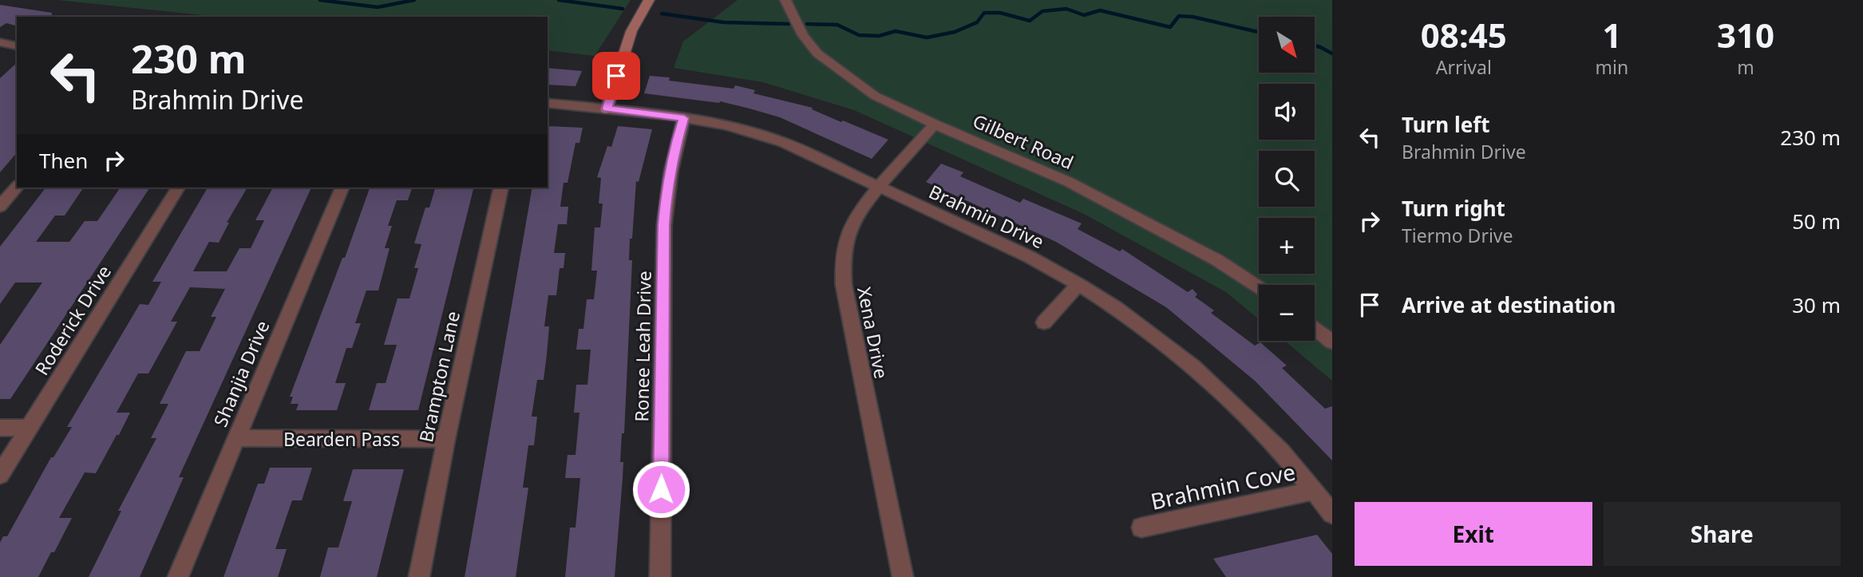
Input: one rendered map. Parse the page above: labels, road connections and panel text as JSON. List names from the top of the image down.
{
  "streets": {
    "street": [
      "Gilbert Road",
      "Brahmin Drive",
      "Roderick Drive",
      "Xena Drive",
      "Ronee Leah Drive",
      "Shanjia Drive",
      "Brampton Lane",
      "Bearden Pass",
      "Brahmin Cove"
    ]
  },
  "crossings": [
    ["Gilbert Road", "Xena Drive"],
    ["Brahmin Drive", "Xena Drive"],
    ["Brahmin Drive", "Ronee Leah Drive"],
    ["Brahmin Drive", "Brahmin Cove"],
    ["Shanjia Drive", "Bearden Pass"],
    ["Brampton Lane", "Bearden Pass"]
  ],
  "north": "bottom right",
  "page": {
    "eta": [
      "08:45",
      "Arrival",
      "1",
      "min",
      "310",
      "m"
    ],
    "map_buttons": ["+", "−"],
    "turn": ["230 m", "Brahmin Drive"],
    "list": [
      {
        "name": "Turn left",
        "note": "Brahmin Drive",
        "value": "230 m"
      },
      {
        "name": "Turn right",
        "note": "Tiermo Drive",
        "value": "50 m"
      },
      {
        "name": "Arrive at destination",
        "value": "30 m"
      }
    ],
    "then": "Then",
    "buttons": ["Exit", "Share"]
  }
}
